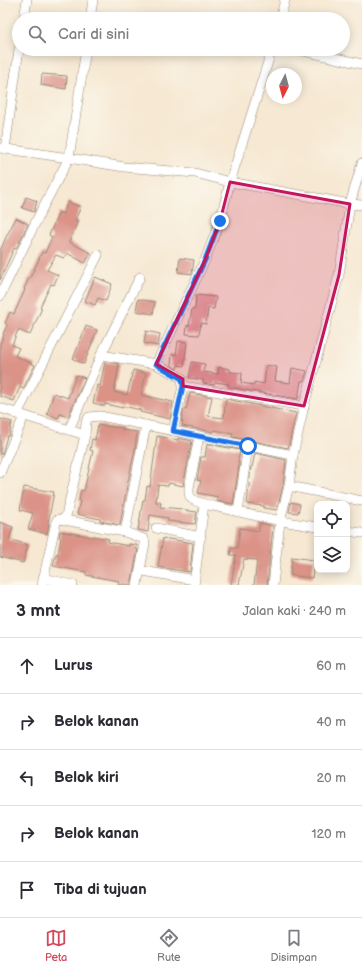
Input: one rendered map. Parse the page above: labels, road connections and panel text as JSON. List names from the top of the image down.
{
  "north": "bottom",
  "page": {
    "search": "Cari di sini",
    "heading": ["3 mnt", "Jalan kaki · 240 m"],
    "list": [
      ["Lurus", "60 m"],
      ["Belok kanan", "40 m"],
      ["Belok kiri", "20 m"],
      ["Belok kanan", "120 m"],
      "Tiba di tujuan"
    ],
    "nav": ["Peta", "Rute", "Disimpan"]
  }
}
